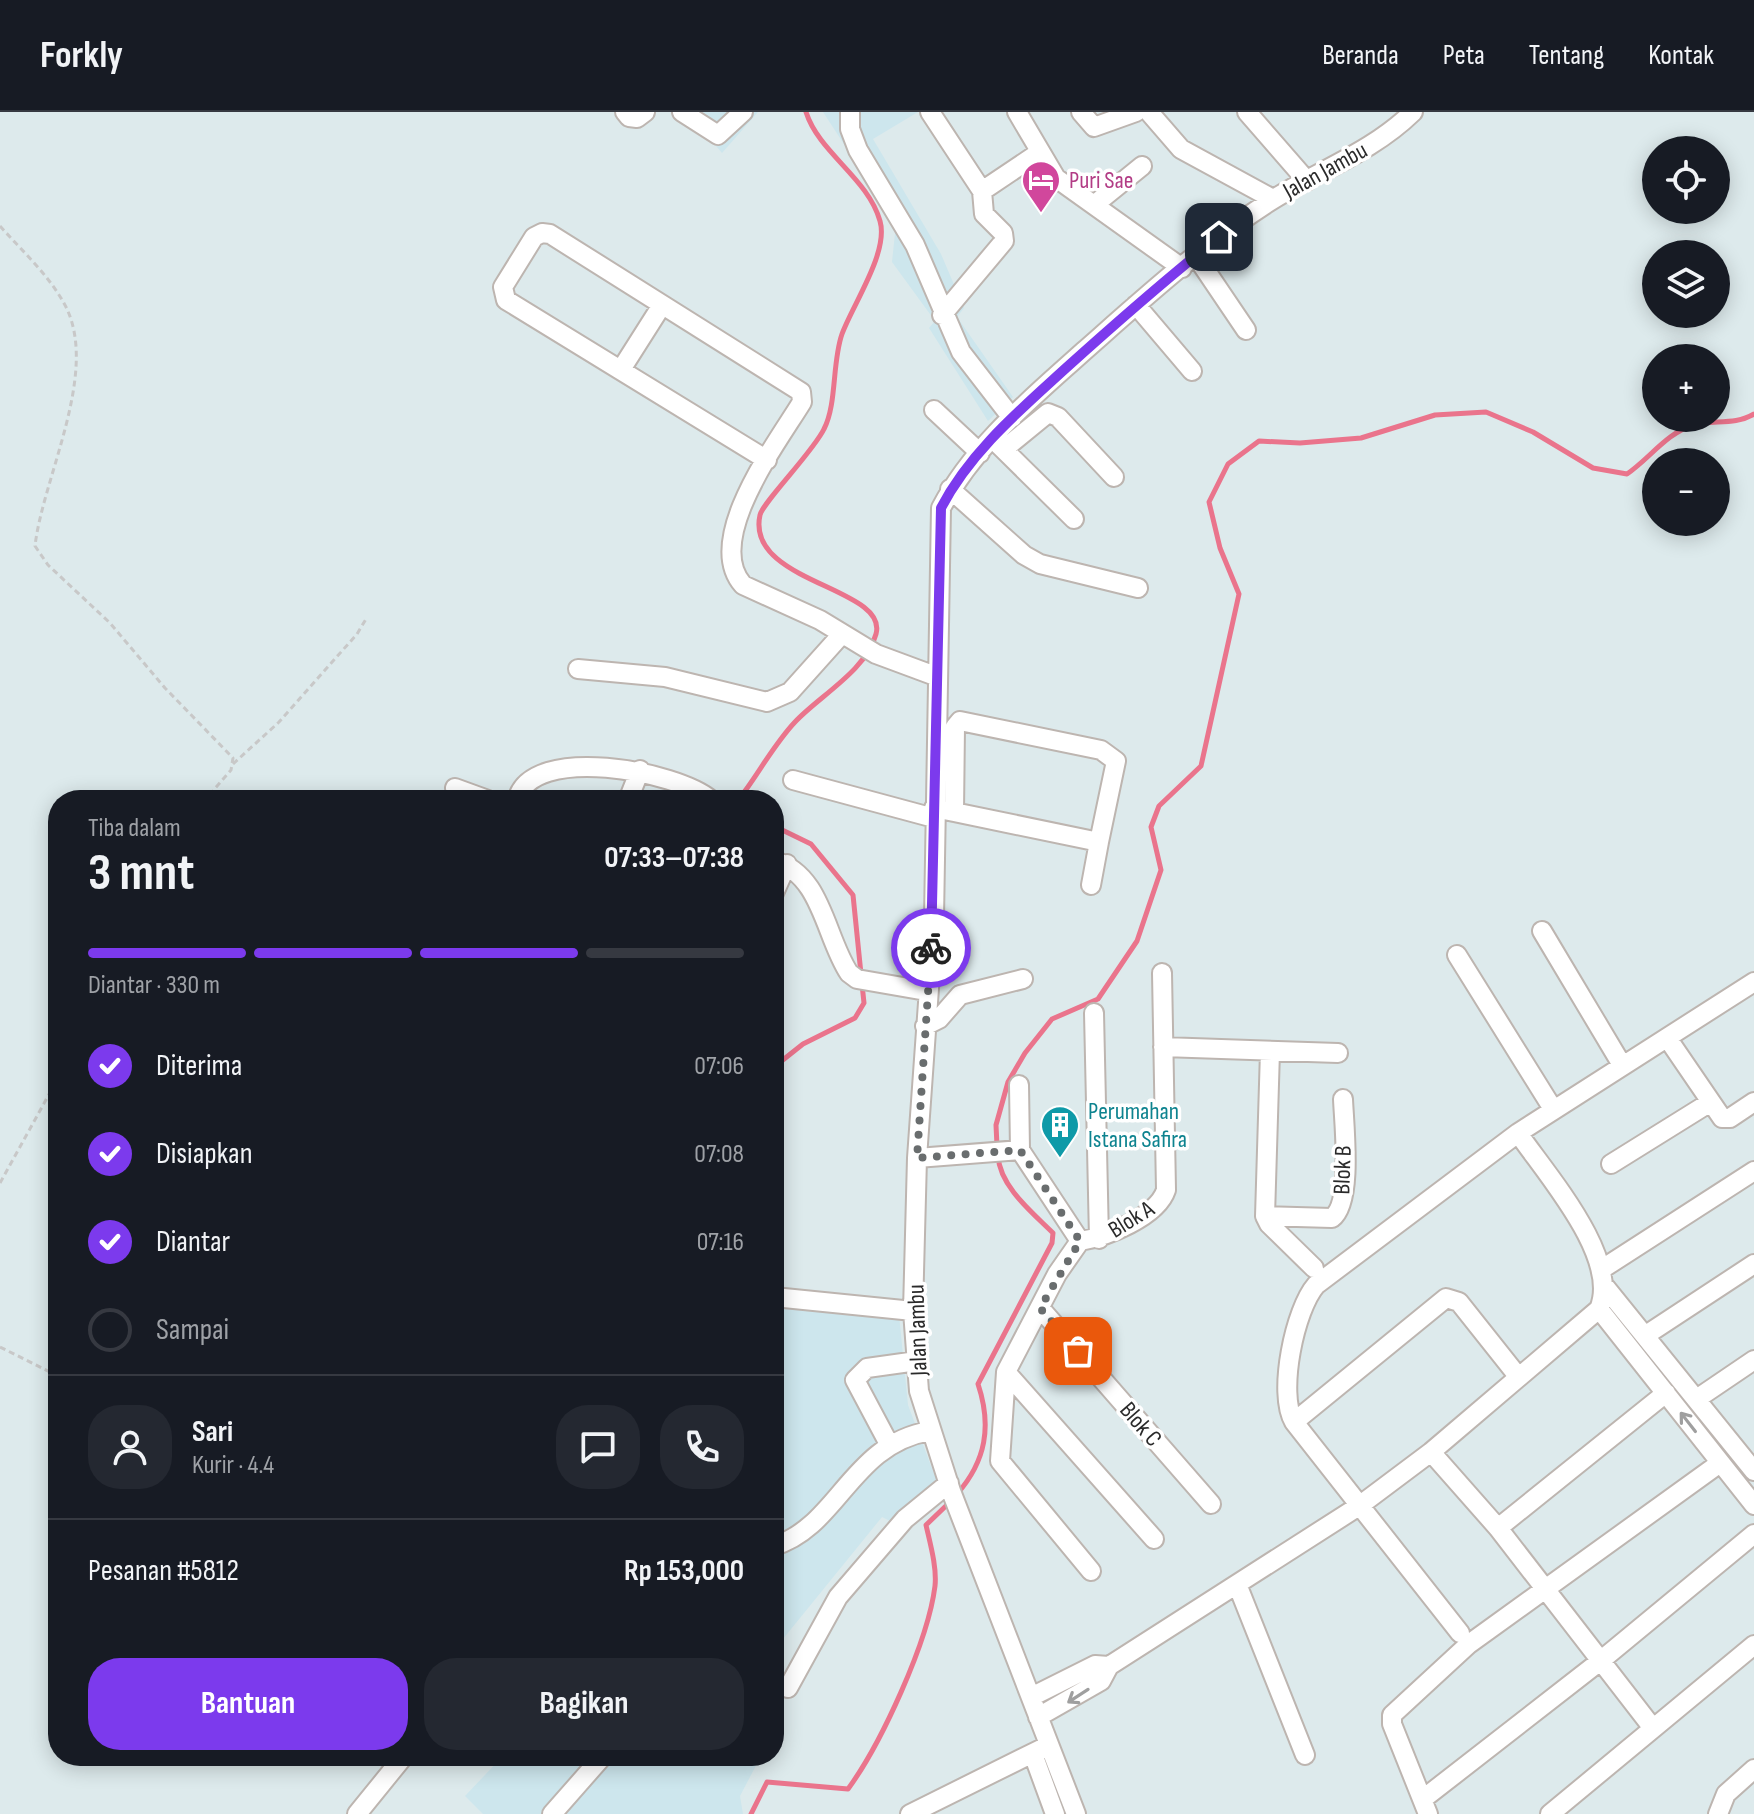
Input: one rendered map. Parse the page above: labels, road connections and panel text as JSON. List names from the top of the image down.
{
  "streets": {
    "street": [
      "Jalan Jambu",
      "Blok B",
      "Blok A",
      "Blok C"
    ]
  },
  "places": {
    "hotel": ["Puri Sae"],
    "building": ["Perumahan Istana Safira"]
  },
  "page": {
    "header": "Forkly",
    "nav": [
      "Beranda",
      "Peta",
      "Tentang",
      "Kontak"
    ],
    "map_buttons": ["+", "−"],
    "heading": ["3 mnt", "Tiba dalam", "07:33–07:38"],
    "panel": [
      "Sari",
      "Kurir · 4.4",
      "Pesanan #5812",
      "Rp 153,000"
    ],
    "bar": "Diantar · 330 m",
    "list": [
      ["Diterima", "07:06"],
      ["Disiapkan", "07:08"],
      ["Diantar", "07:16"],
      "Sampai"
    ],
    "buttons": ["Bantuan", "Bagikan"]
  }
}
